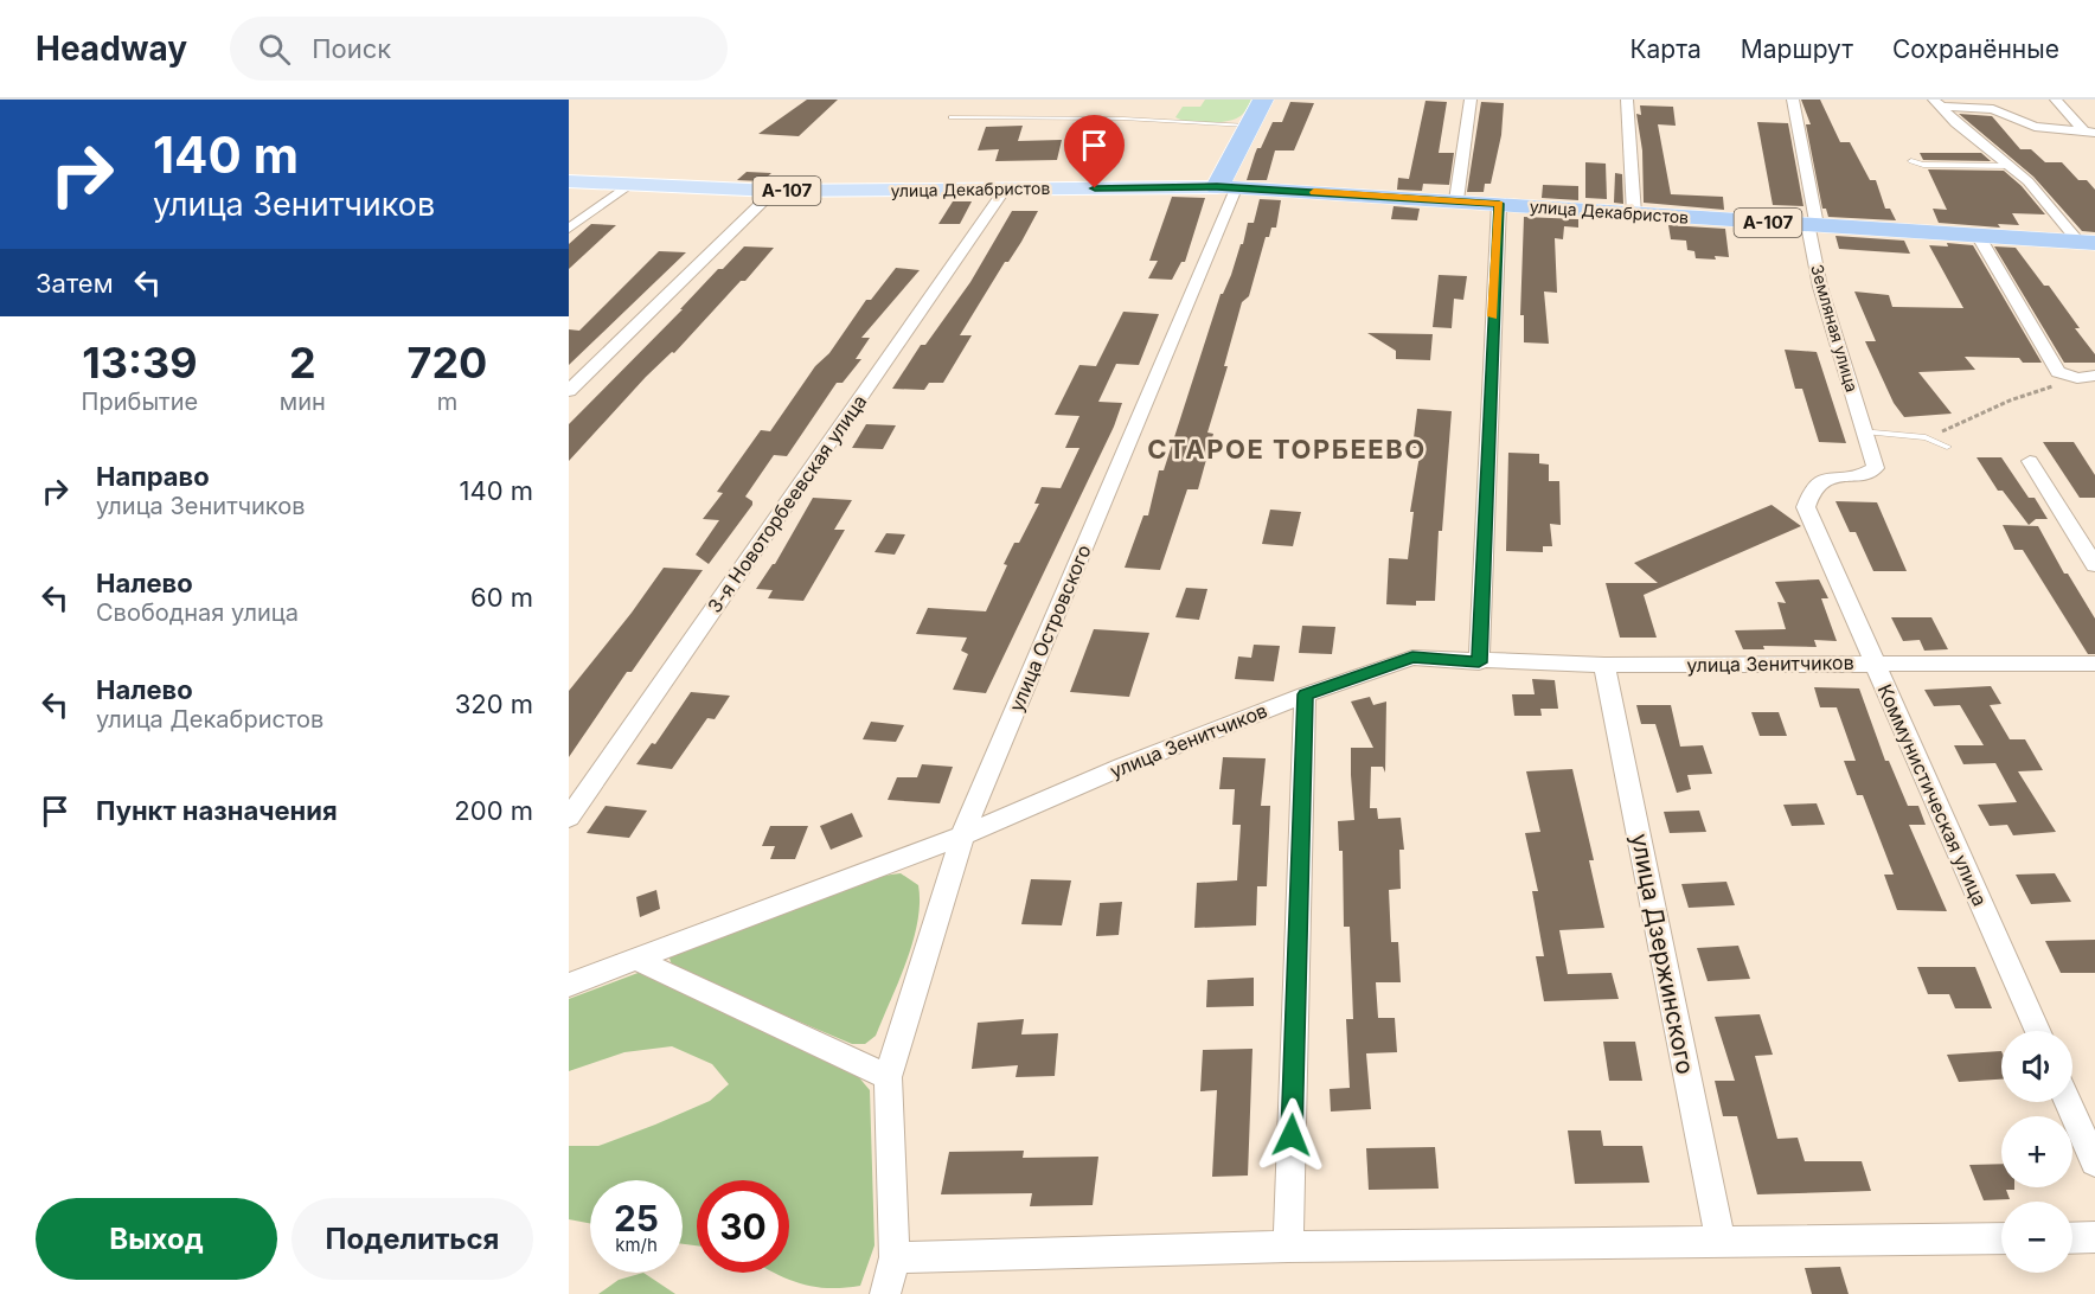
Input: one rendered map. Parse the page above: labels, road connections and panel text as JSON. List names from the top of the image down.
{
  "streets": {
    "highway": ["улица Декабристов", "А-107"],
    "street": [
      "Земляная улица",
      "3-я Новоторбеевская улица",
      "улица Островского",
      "улица Зенитчиков",
      "Коммунистическая улица",
      "улица Дзержинского"
    ]
  },
  "crossings": [
    ["улица Декабристов", "Земляная улица"],
    ["улица Декабристов", "3-я Новоторбеевская улица"],
    ["улица Декабристов", "улица Островского"],
    ["Земляная улица", "Коммунистическая улица"],
    ["улица Островского", "улица Зенитчиков"],
    ["улица Зенитчиков", "Коммунистическая улица"],
    ["улица Зенитчиков", "улица Дзержинского"]
  ],
  "districts": ["СТАРОЕ ТОРБЕЕВО"],
  "page": {
    "header": "Headway",
    "search": "Поиск",
    "nav": ["Карта", "Маршрут", "Сохранённые"],
    "turn": ["140 m", "улица Зенитчиков"],
    "then": "Затем",
    "eta": [
      "13:39",
      "Прибытие",
      "2",
      "мин",
      "720",
      "m"
    ],
    "list": [
      {
        "name": "Направо",
        "note": "улица Зенитчиков",
        "value": "140 m"
      },
      {
        "name": "Налево",
        "note": "Свободная улица",
        "value": "60 m"
      },
      {
        "name": "Налево",
        "note": "улица Декабристов",
        "value": "320 m"
      },
      {
        "name": "Пункт назначения",
        "value": "200 m"
      }
    ],
    "map_buttons": ["+", "−"],
    "speed": "25 km/h",
    "limit": "30",
    "buttons": ["Выход", "Поделиться"]
  }
}
